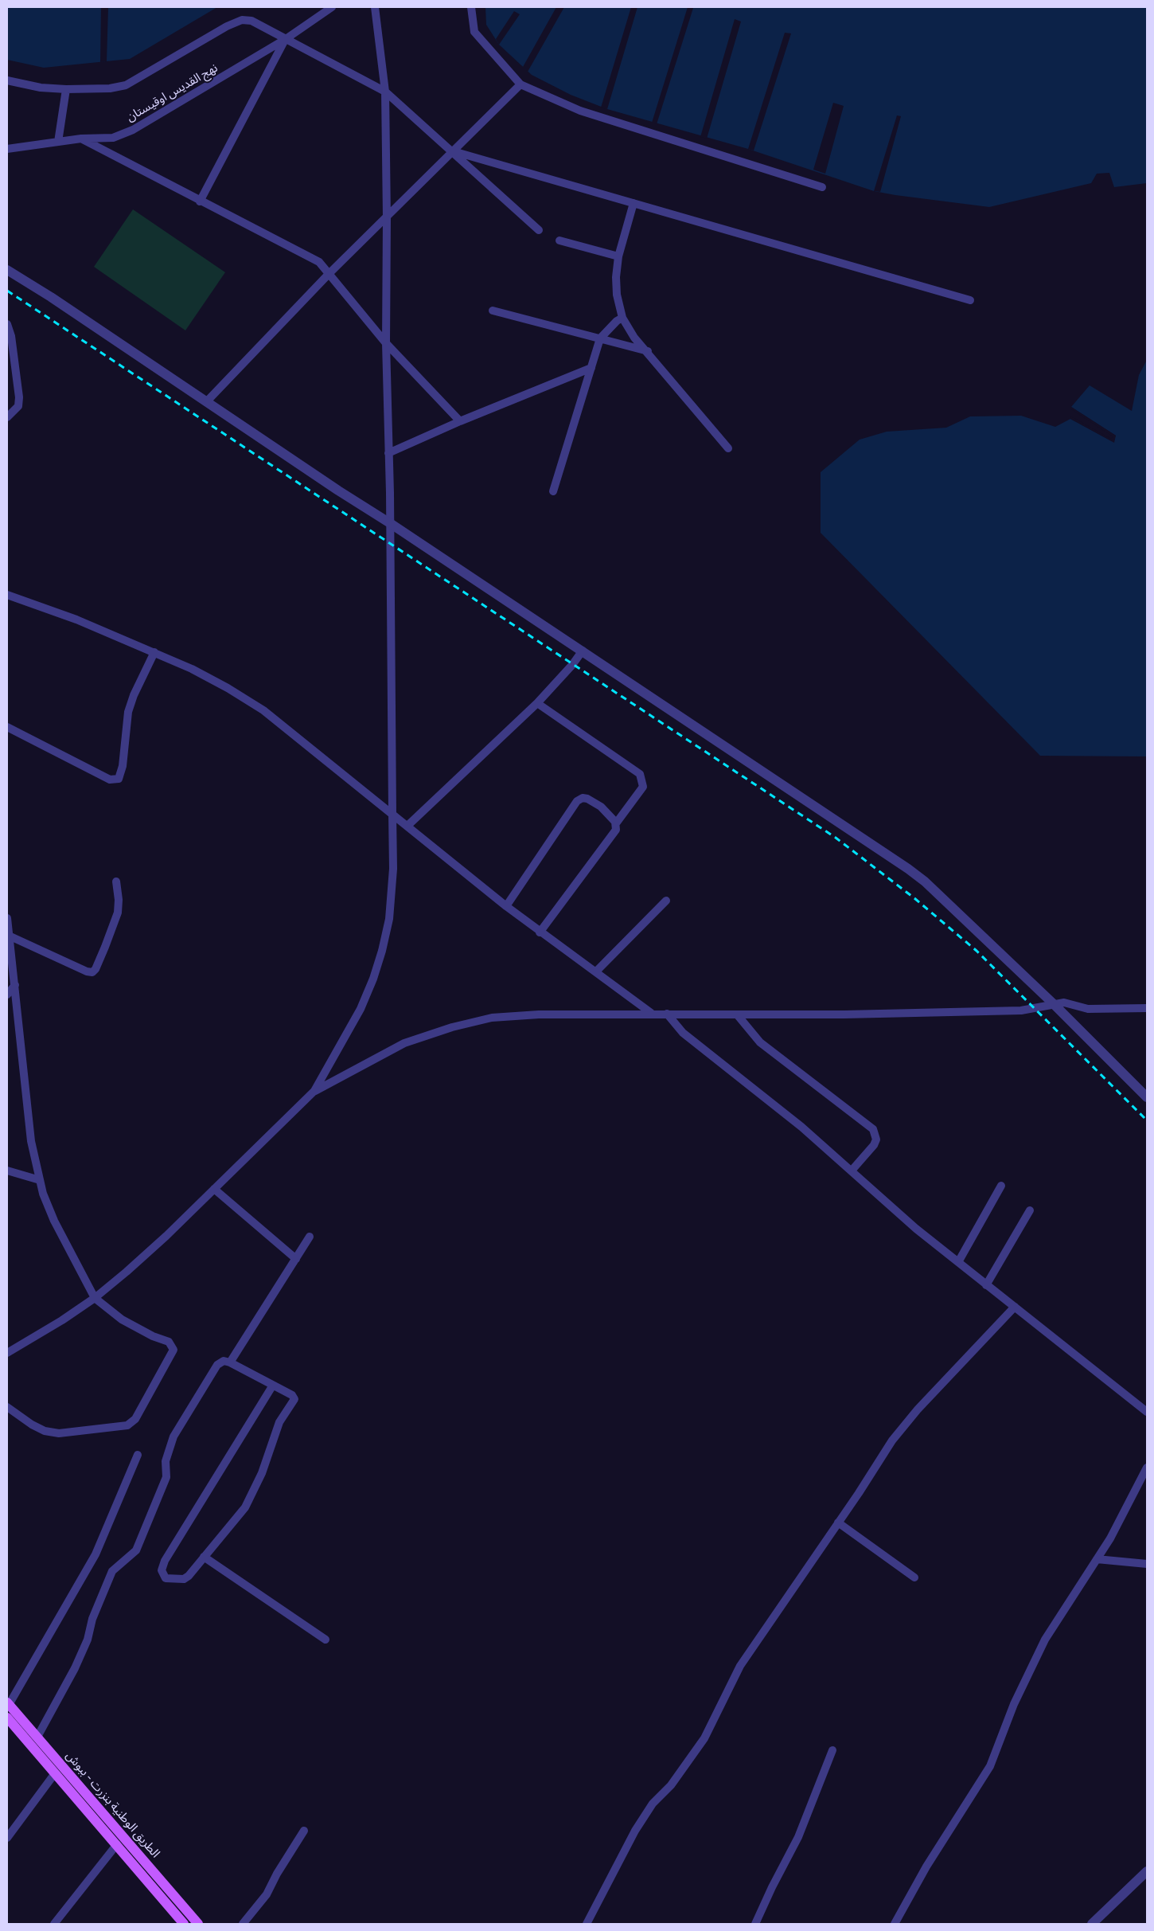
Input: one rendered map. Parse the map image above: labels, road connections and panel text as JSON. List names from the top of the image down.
{
  "streets": {
    "main road": ["الطريق الوطنية بنزرت - ببوش"],
    "street": ["نهج القديس اوقيستان"]
  }
}
